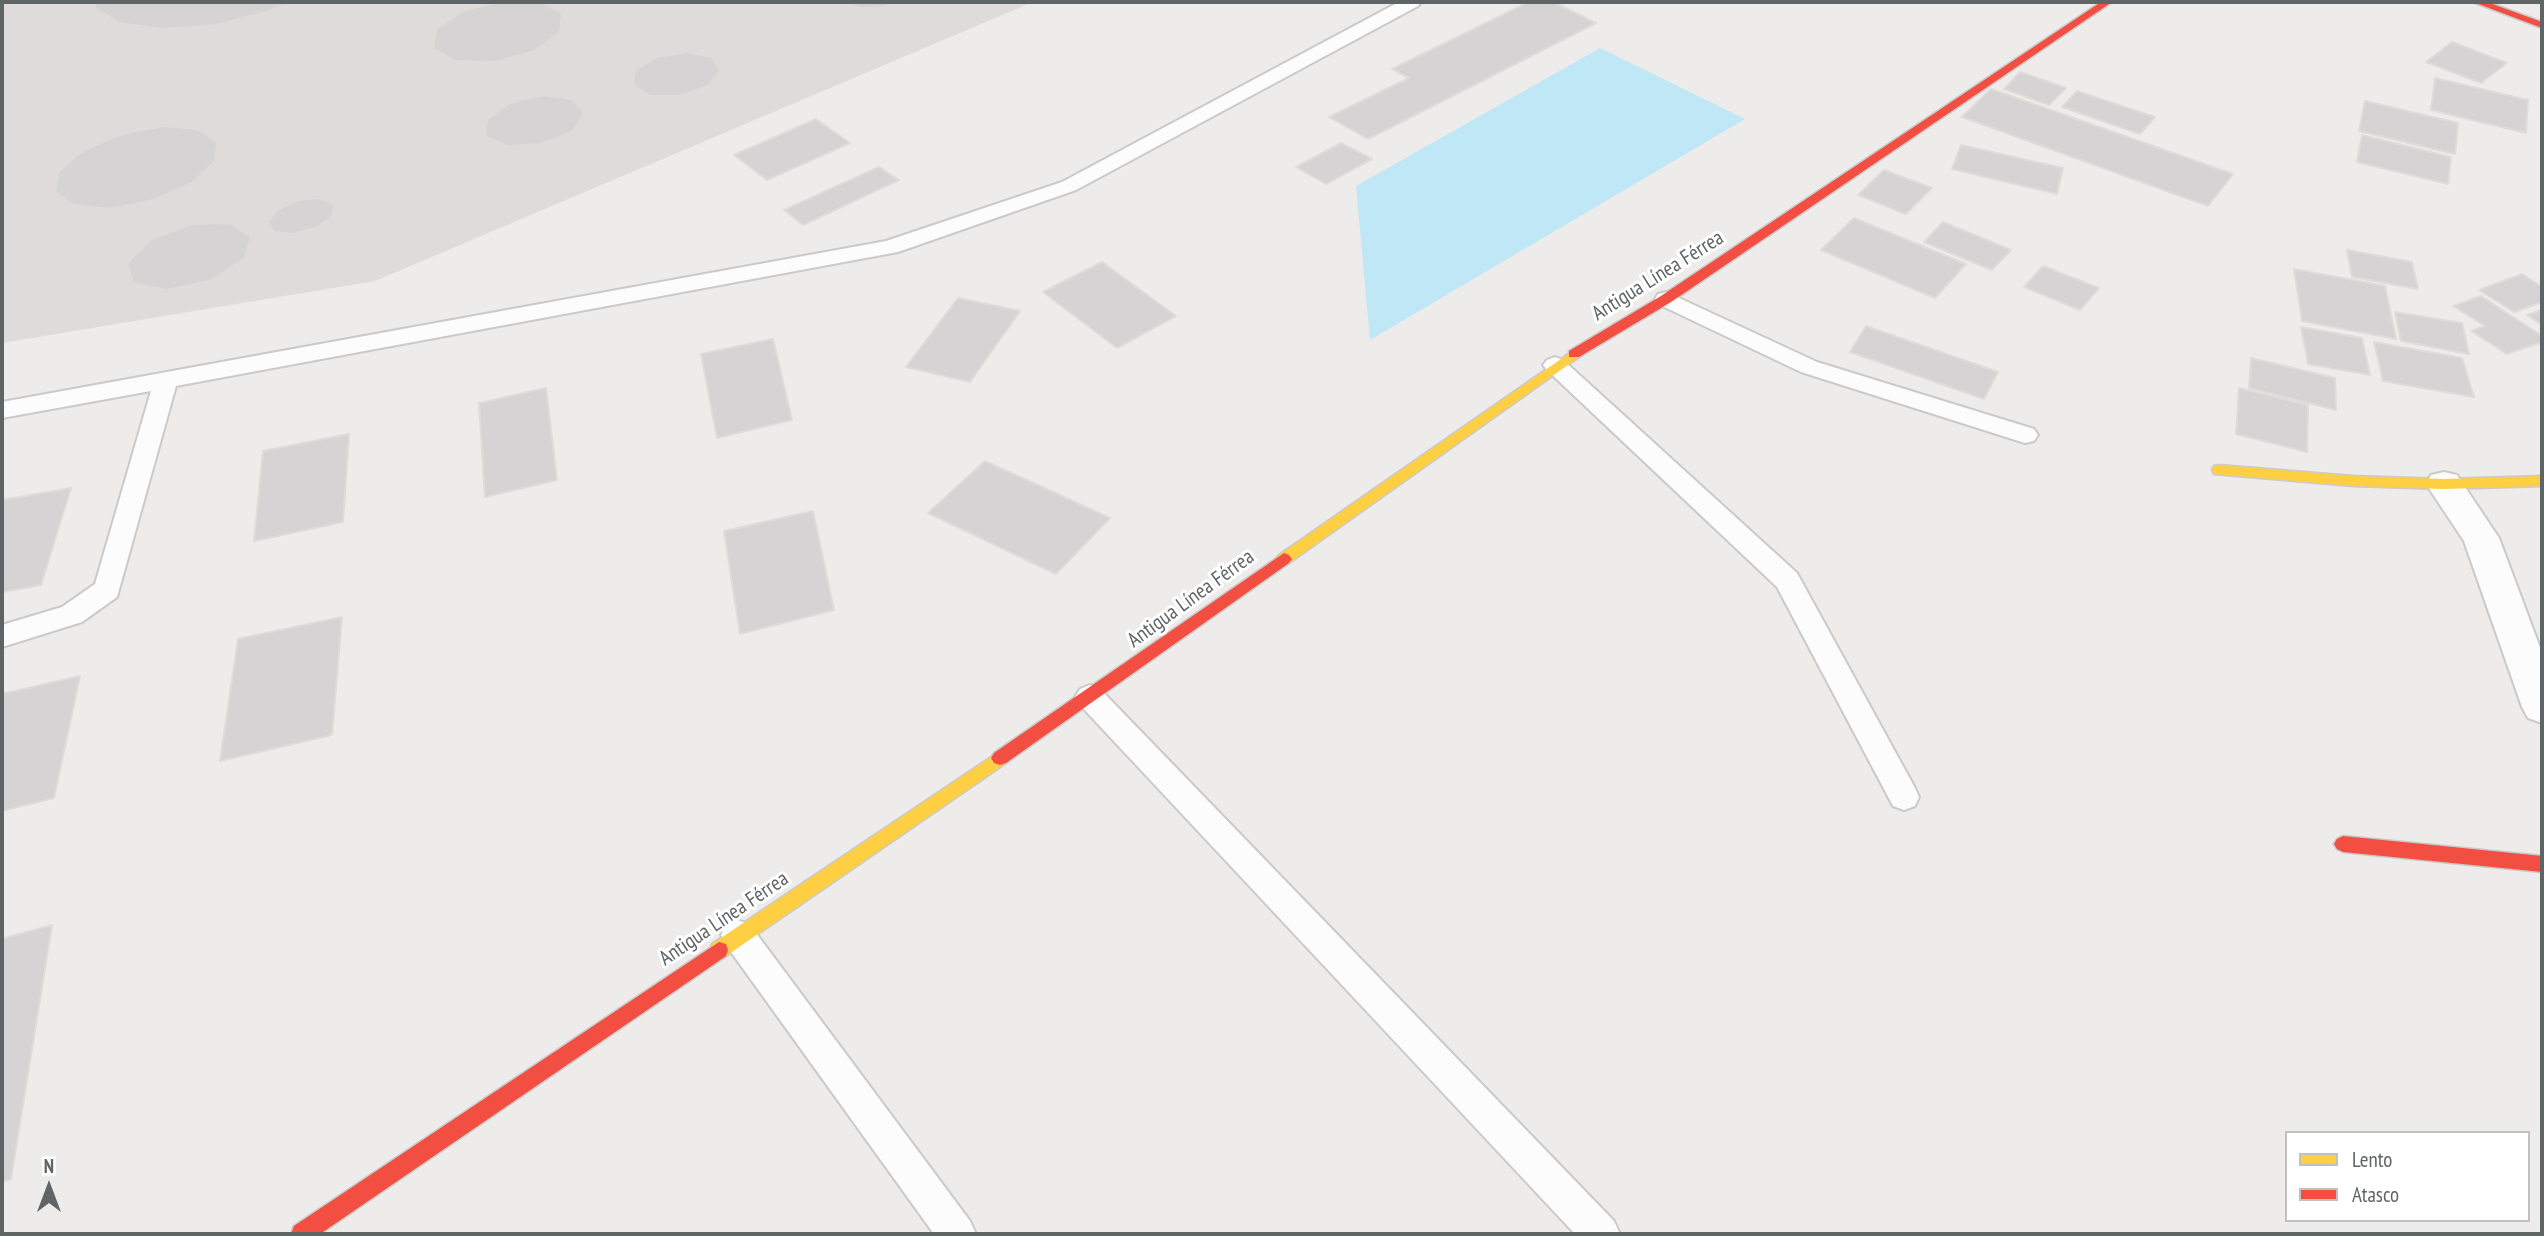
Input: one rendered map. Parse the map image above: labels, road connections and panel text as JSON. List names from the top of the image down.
{
  "streets": {
    "street": ["Antigua Línea Férrea"]
  },
  "legend": ["Lento", "Atasco"],
  "north": "top"
}
